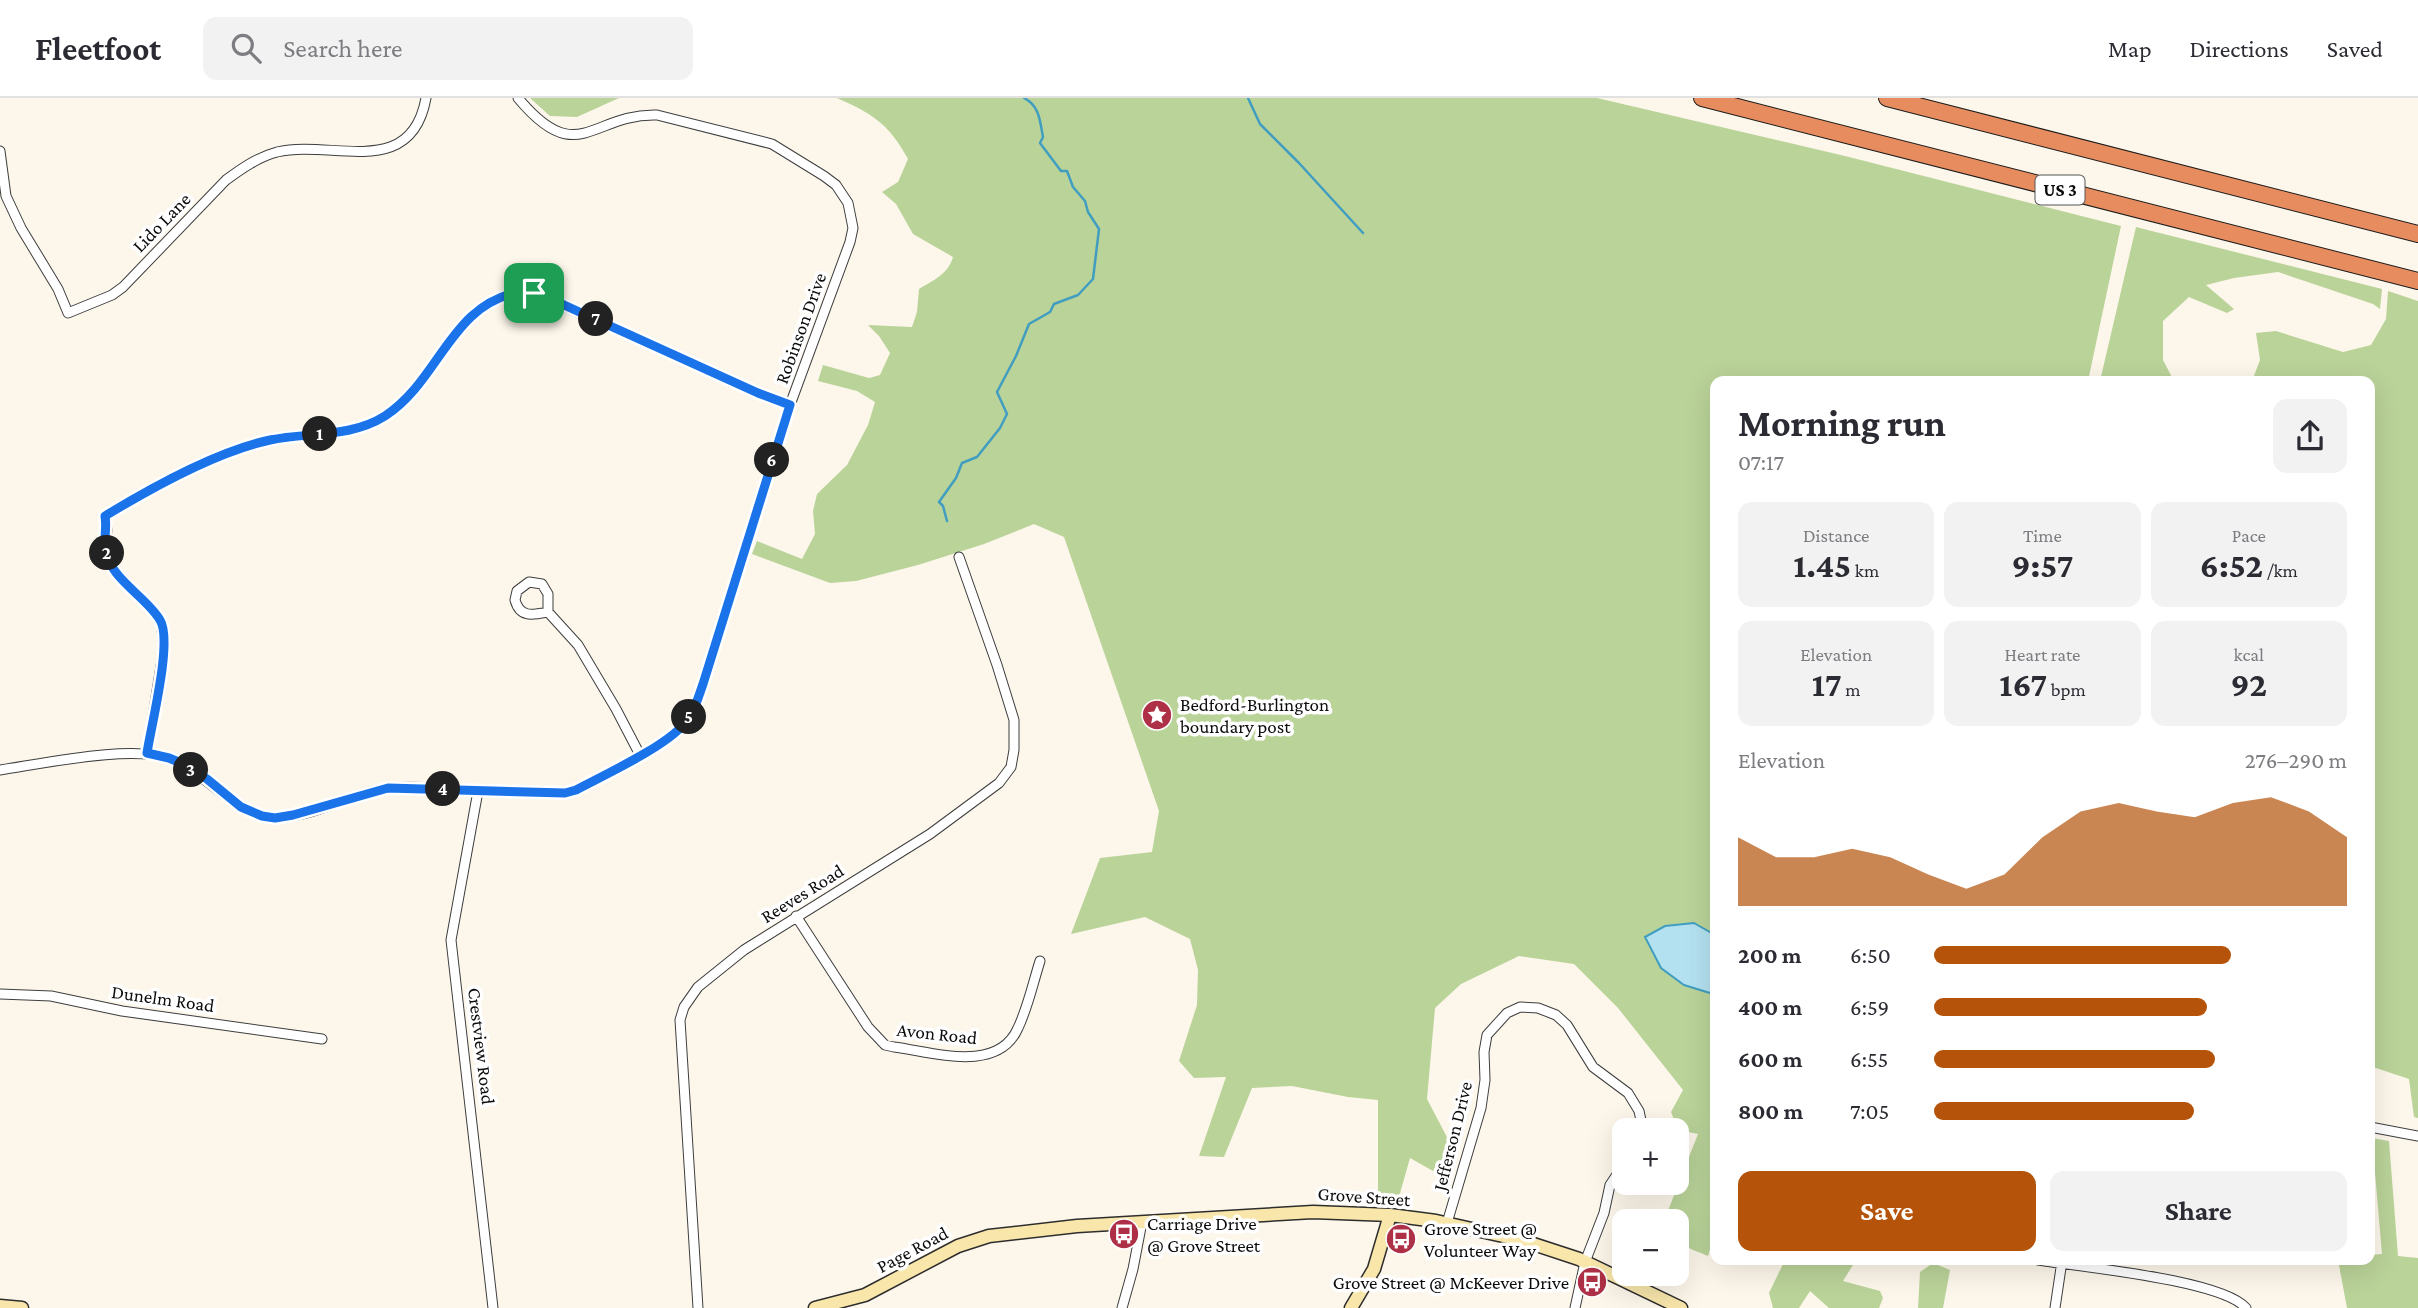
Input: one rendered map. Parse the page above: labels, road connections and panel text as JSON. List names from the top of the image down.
{
  "streets": {
    "highway": ["US 3"],
    "main road": ["Grove Street", "Page Road"],
    "street": [
      "Lido Lane",
      "Robinson Drive",
      "Reeves Road",
      "Dunelm Road",
      "Avon Road",
      "Crestview Road",
      "Jefferson Drive"
    ]
  },
  "crossings": [
    ["Robinson Drive", "Crestview Road"],
    ["Reeves Road", "Avon Road"],
    ["Jefferson Drive", "Grove Street"],
    ["Grove Street", "Page Road"]
  ],
  "places": {
    "place": ["Bedford-Burlington boundary post"],
    "bus stop": ["Carriage Drive @ Grove Street", "Grove Street @ Volunteer Way", "Grove Street @ McKeever Drive"]
  },
  "page": {
    "header": "Fleetfoot",
    "search": "Search here",
    "nav": ["Map", "Directions", "Saved"],
    "pins": [
      "7",
      "1",
      "6",
      "2",
      "5",
      "3",
      "4"
    ],
    "heading": ["Morning run", "07:17"],
    "stats": [
      ["Distance", "1.45 km"],
      ["Time", "9:57"],
      ["Pace", "6:52 /km"],
      ["Elevation", "17 m"],
      ["Heart rate", "167 bpm"],
      ["kcal", "92"]
    ],
    "chart": ["Elevation", "276–290 m"],
    "list": [
      {
        "name": "200 m",
        "note": "6:50"
      },
      {
        "name": "400 m",
        "note": "6:59"
      },
      {
        "name": "600 m",
        "note": "6:55"
      },
      {
        "name": "800 m",
        "note": "7:05"
      }
    ],
    "map_buttons": ["+", "−"],
    "buttons": ["Save", "Share"]
  }
}
